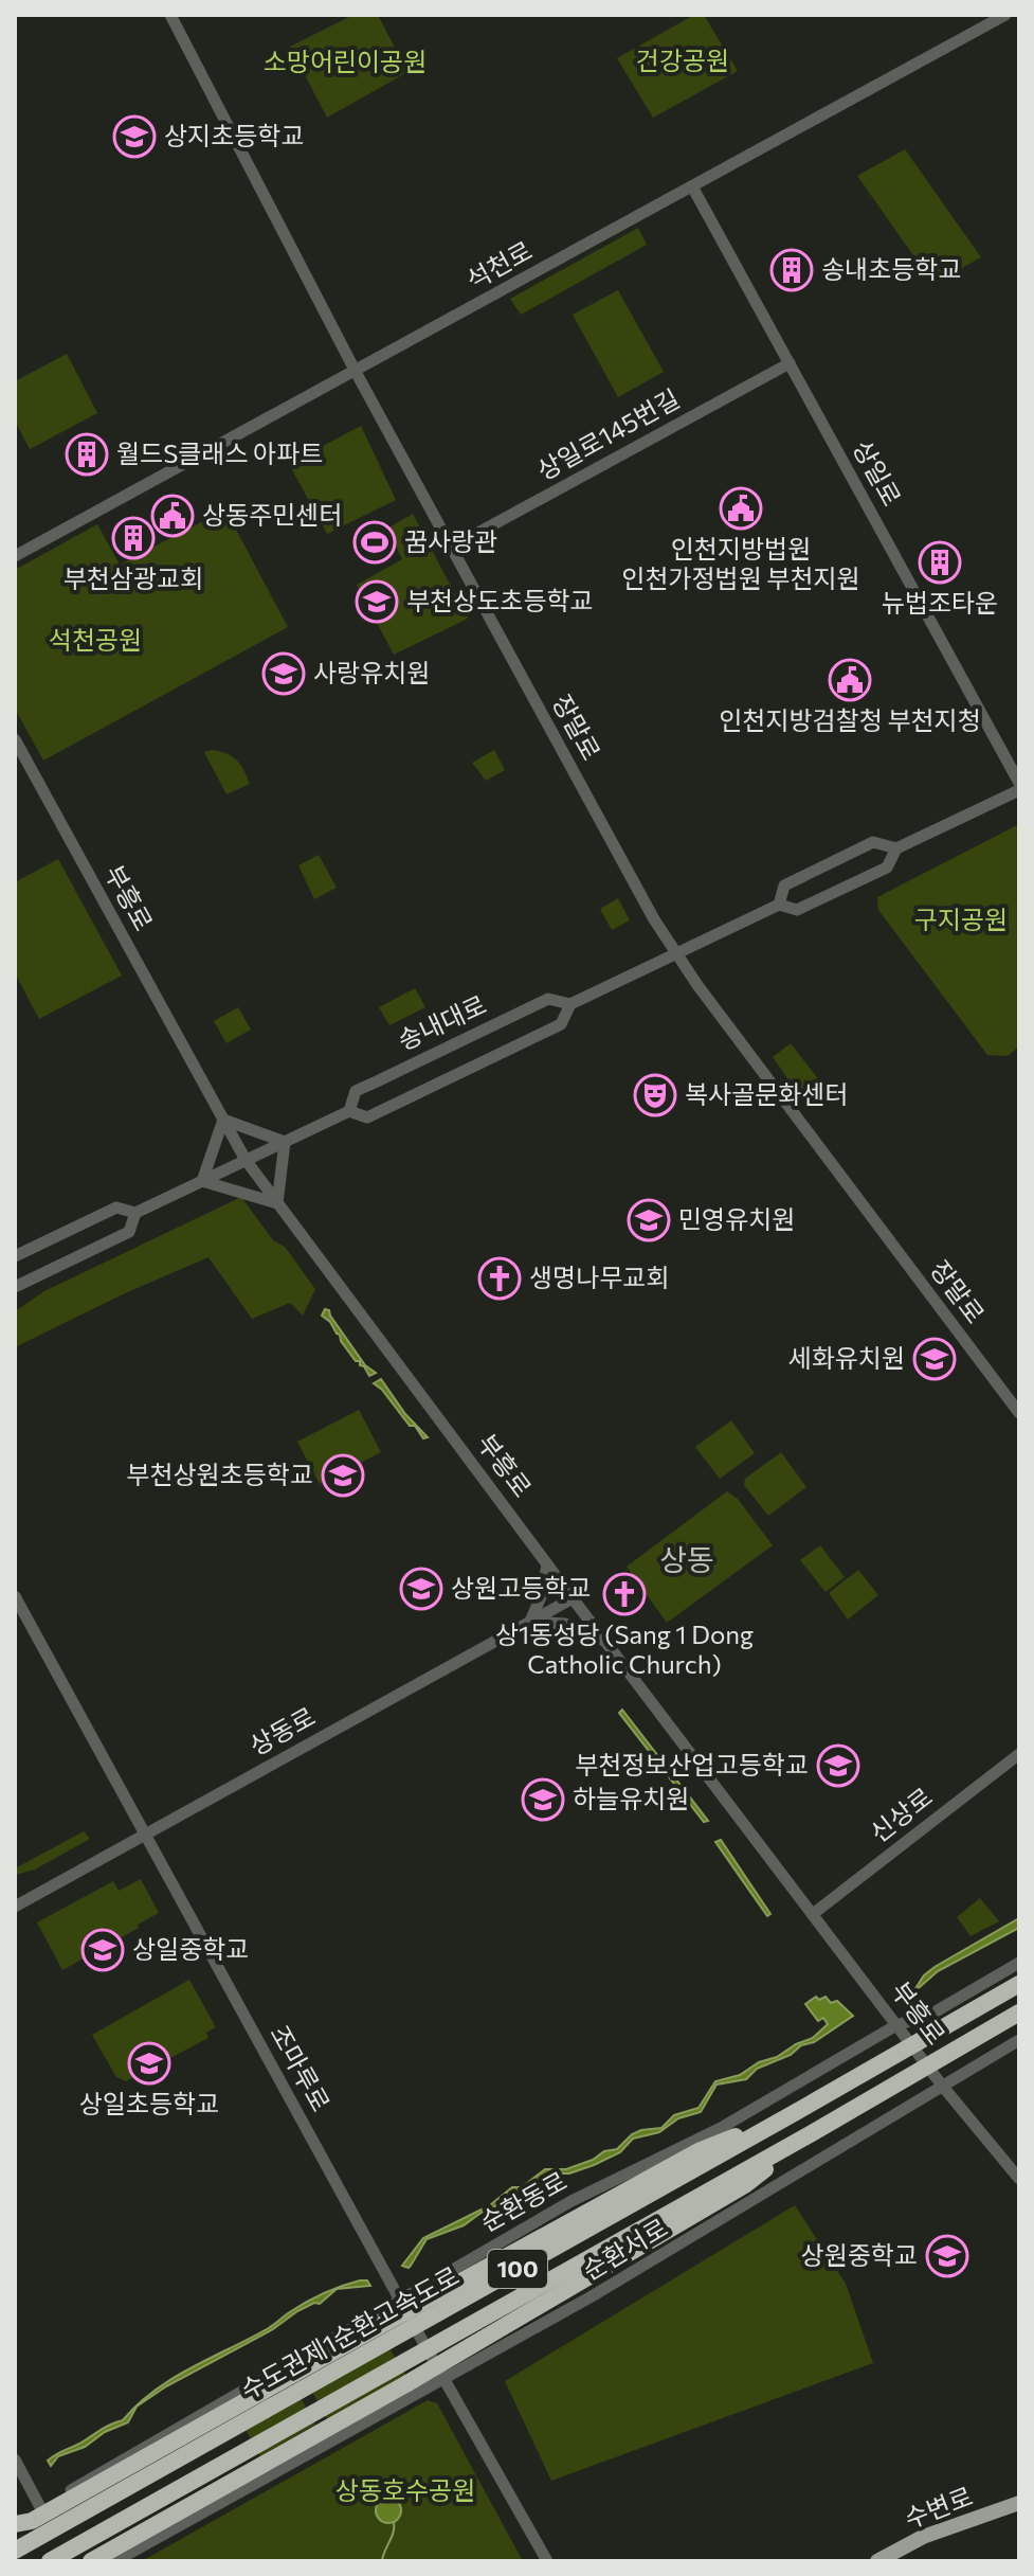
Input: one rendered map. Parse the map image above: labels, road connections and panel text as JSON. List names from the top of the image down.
{
  "streets": {
    "highway": ["100", "수도권제1순환고속도로"],
    "main road": ["수변로"],
    "street": [
      "석천로",
      "상일로145번길",
      "상일로",
      "장말로",
      "부흥로",
      "송내대로",
      "상동로",
      "신상로",
      "조마루로",
      "순환동로",
      "순환서로"
    ]
  },
  "crossings": [
    ["석천로", "상일로"],
    ["석천로", "장말로"],
    ["상일로145번길", "상일로"],
    ["상일로145번길", "장말로"],
    ["장말로", "송내대로"],
    ["부흥로", "송내대로"],
    ["부흥로", "상동로"],
    ["부흥로", "신상로"],
    ["부흥로", "순환동로"],
    ["부흥로", "순환서로"],
    ["상동로", "조마루로"],
    ["조마루로", "순환동로"],
    ["조마루로", "순환서로"]
  ],
  "districts": ["상동"],
  "parks": [
    "건강공원",
    "소망어린이공원",
    "석천공원",
    "구지공원",
    "상동호수공원"
  ],
  "places": {
    "school or university": [
      "상지초등학교",
      "부천상도초등학교",
      "사랑유치원",
      "민영유치원",
      "세화유치원",
      "부천상원초등학교",
      "상원고등학교",
      "부천정보산업고등학교",
      "하늘유치원",
      "상일중학교",
      "상일초등학교",
      "상원중학교"
    ],
    "building": [
      "송내초등학교",
      "월드S클래스 아파트",
      "부천삼광교회",
      "뉴법조타운"
    ],
    "public building": ["인천지방법원 인천가정법원 부천지원", "상동주민센터", "인천지방검찰청 부천지청"],
    "sports": ["꿈사랑관"],
    "theatre": ["복사골문화센터"],
    "church": ["생명나무교회", "상1동성당 (Sang 1 Dong Catholic Church)"]
  }
}
